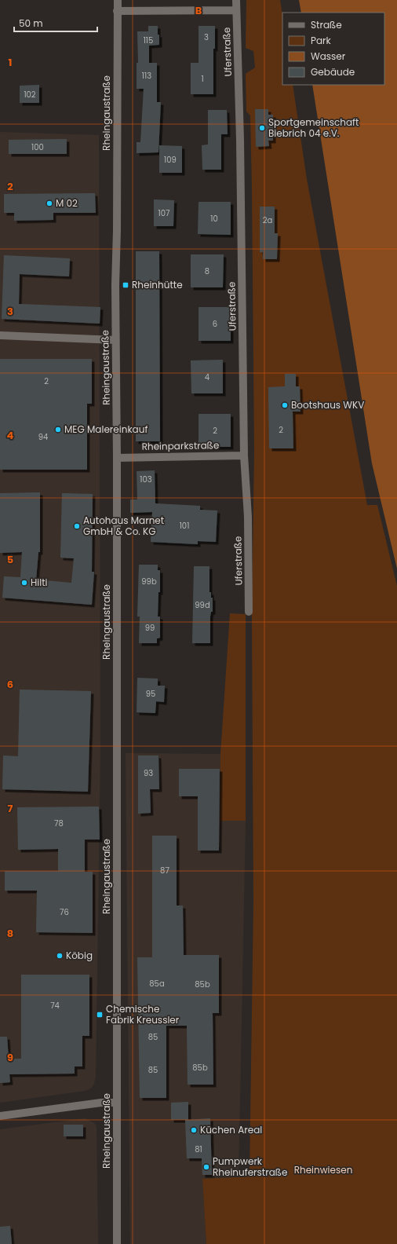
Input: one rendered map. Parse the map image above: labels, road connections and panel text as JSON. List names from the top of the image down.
{
  "streets": {
    "street": ["Uferstraße", "Rheingaustraße", "Rheinparkstraße"]
  },
  "crossings": [
    ["Uferstraße", "Rheinparkstraße"],
    ["Rheingaustraße", "Rheinparkstraße"]
  ],
  "parks": ["Rheinwiesen"],
  "places": {
    "other": [
      "Sportgemeinschaft Biebrich 04 e.V.",
      "M 02",
      "Bootshaus WKV",
      "MEG Malereinkauf",
      "Autohaus Marnet GmbH & Co. KG",
      "Hilti",
      "Köbig",
      "Küchen Areal",
      "Pumpwerk Rheinuferstraße"
    ],
    "transit": ["Rheinhütte", "Chemische Fabrik Kreussler"]
  },
  "house_numbers": [
    "3",
    "115",
    "113",
    "1",
    "102",
    "100",
    "109",
    "107",
    "10",
    "2a",
    "8",
    "6",
    "4",
    "2",
    "2",
    "2",
    "94",
    "103",
    "101",
    "99b",
    "99d",
    "99",
    "95",
    "93",
    "78",
    "87",
    "76",
    "85a",
    "85b",
    "74",
    "85",
    "85b",
    "85",
    "81"
  ],
  "legend": [
    "Straße",
    "Park",
    "Wasser",
    "Gebäude"
  ],
  "scale_bar": "50 m",
  "grid": {
    "columns": ["B"],
    "rows": [
      "1",
      "2",
      "3",
      "4",
      "5",
      "6",
      "7",
      "8",
      "9"
    ]
  }
}
